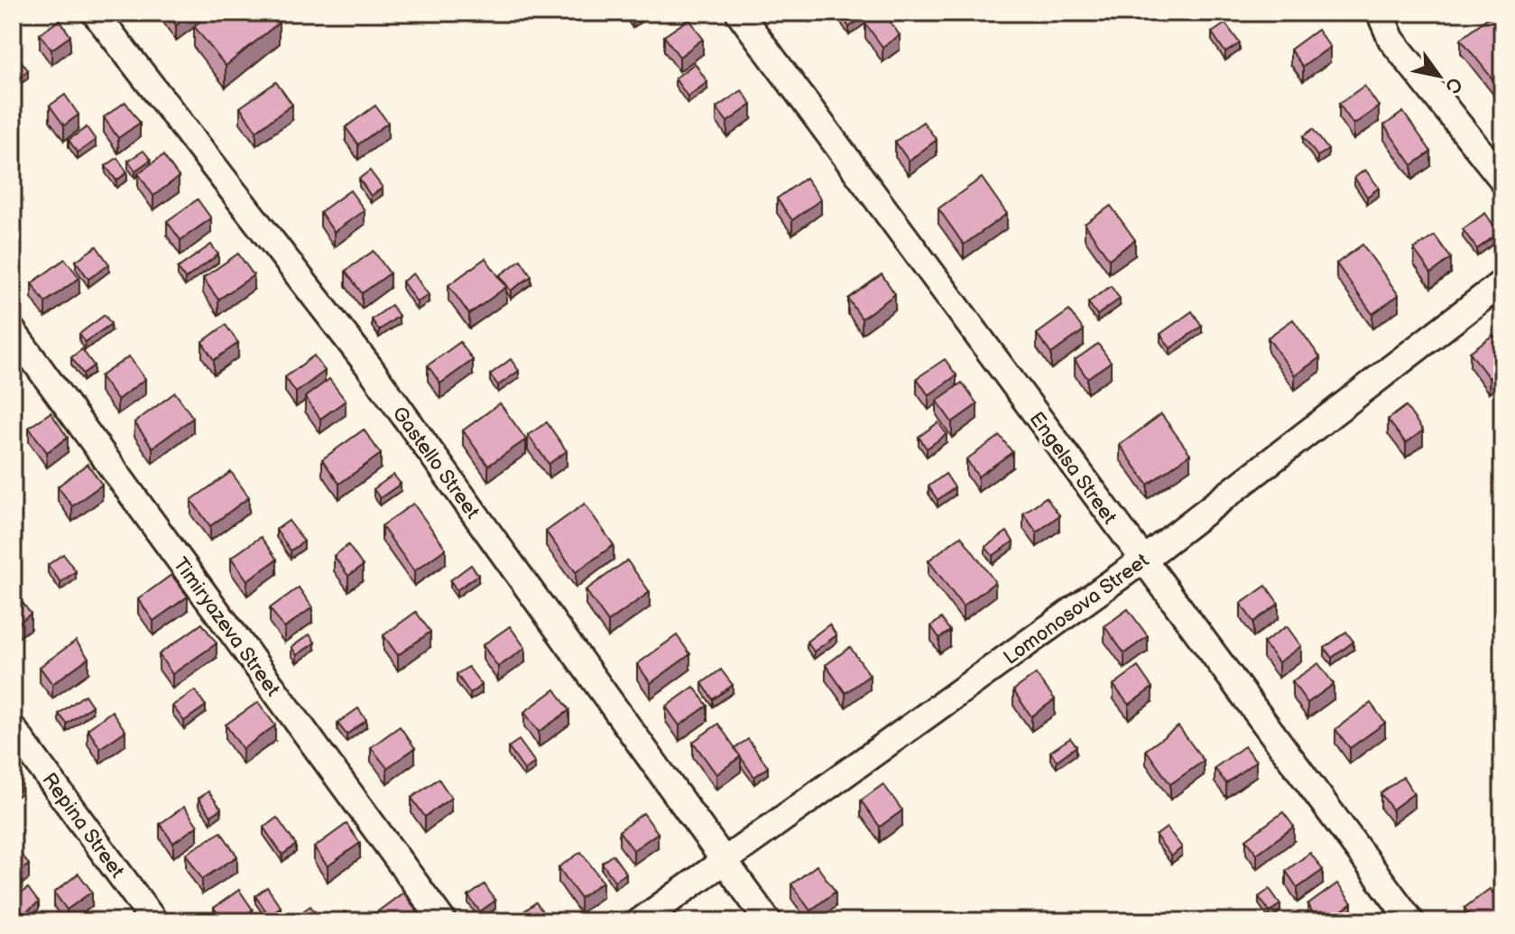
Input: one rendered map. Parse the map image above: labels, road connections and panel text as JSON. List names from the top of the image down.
{
  "streets": {
    "street": [
      "Gastello Street",
      "Engelsa Street",
      "Lomonosova Street",
      "Timiryazeva Street",
      "Repina Street"
    ]
  },
  "crossings": [
    ["Gastello Street", "Lomonosova Street"],
    ["Engelsa Street", "Lomonosova Street"]
  ],
  "north": "bottom right"
}
